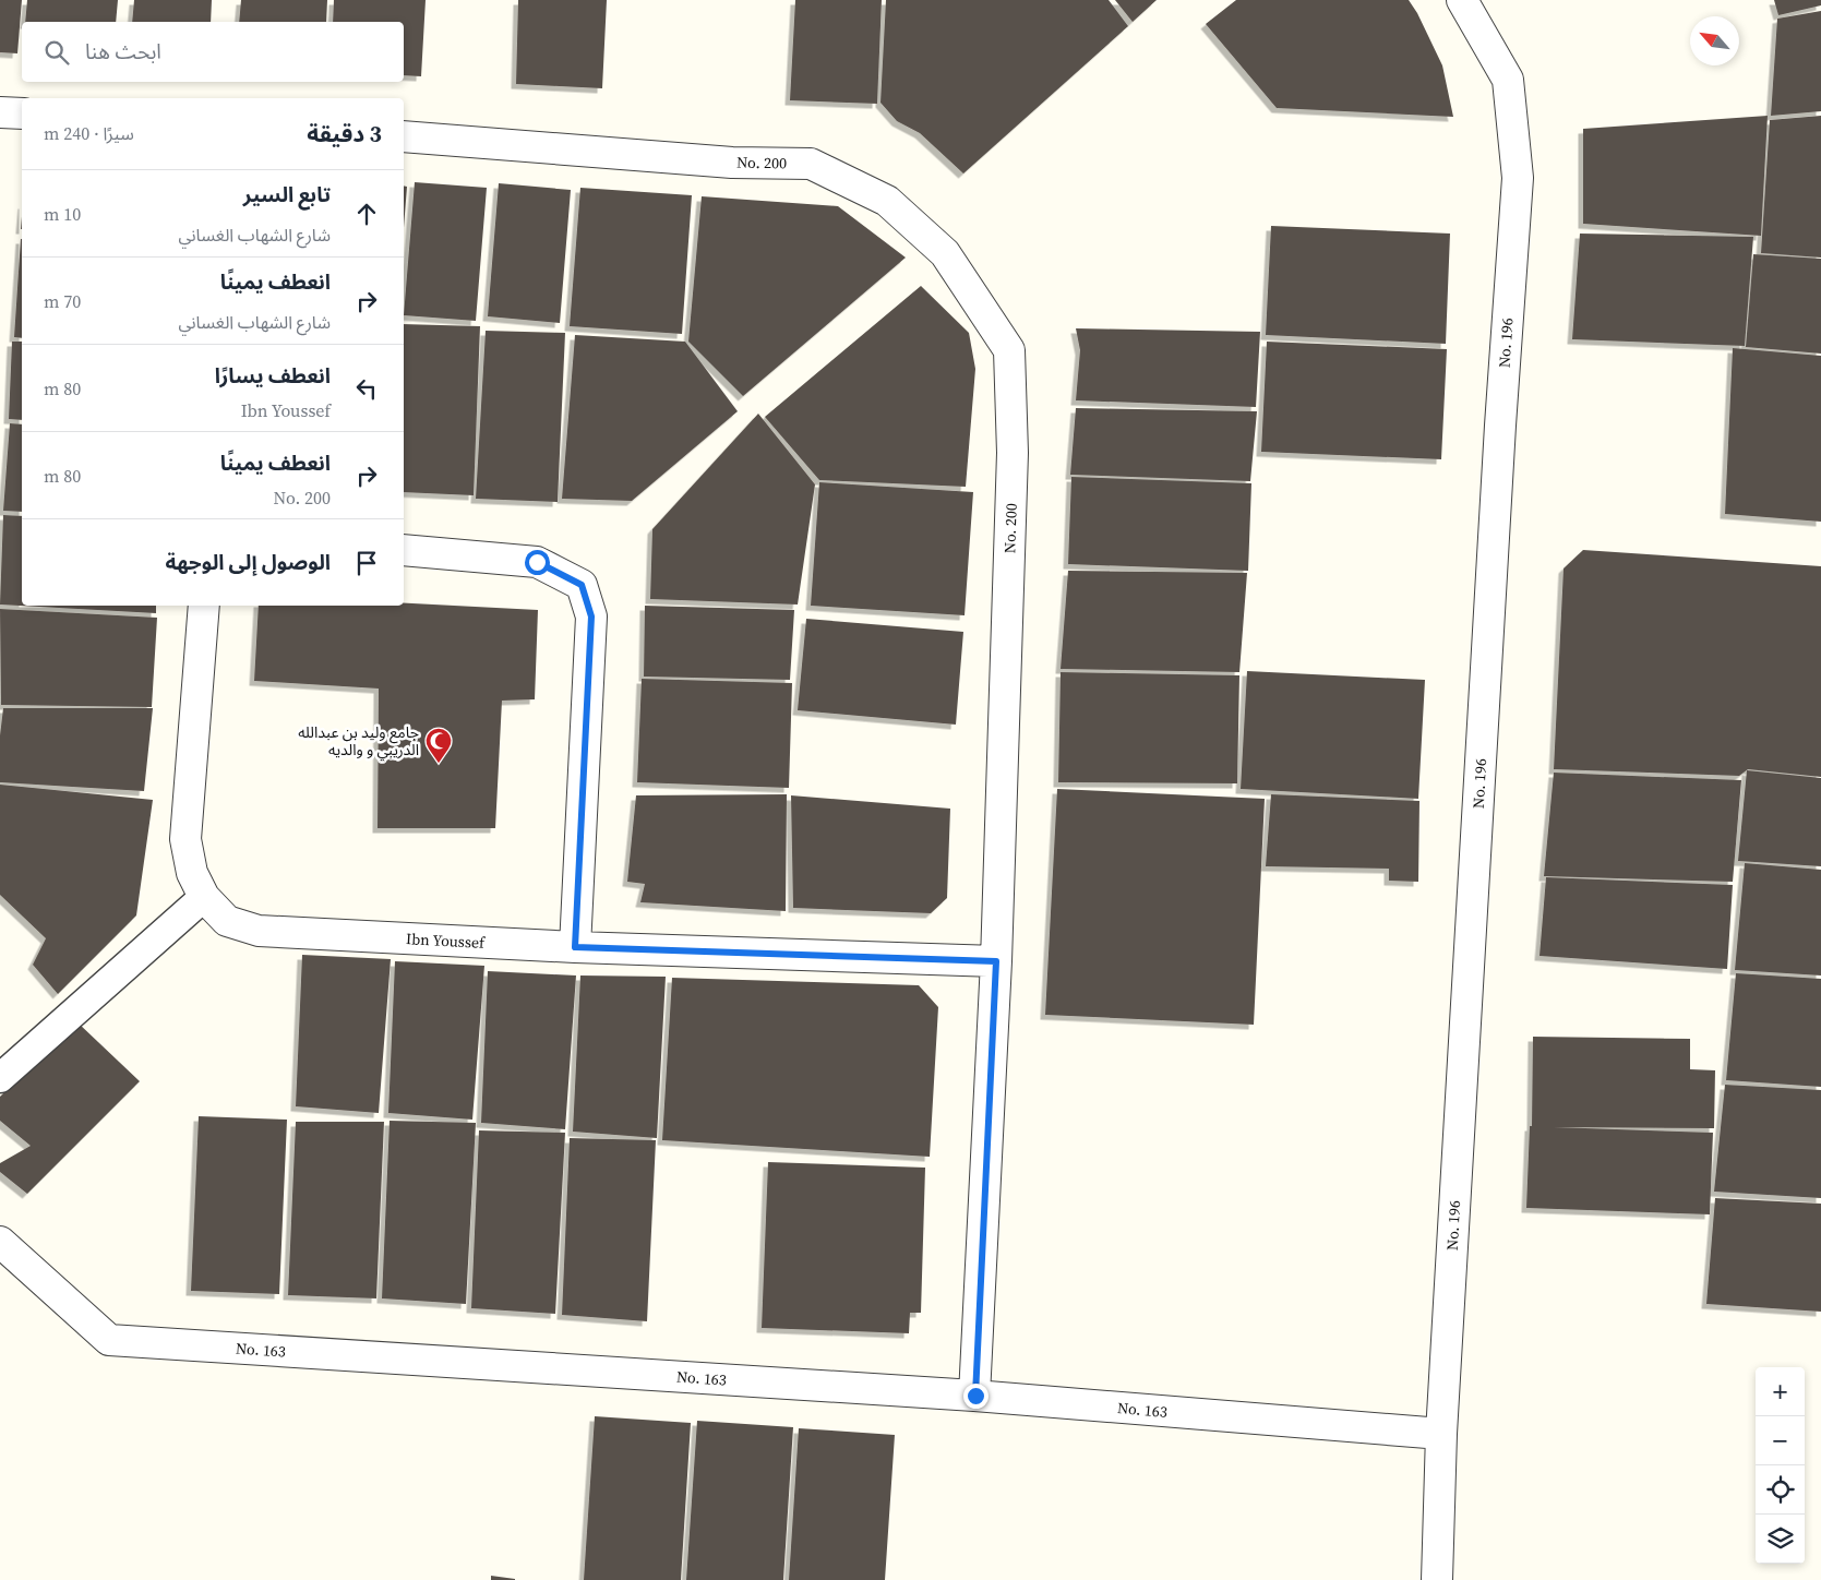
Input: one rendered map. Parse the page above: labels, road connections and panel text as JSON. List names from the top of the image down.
{
  "streets": {
    "street": [
      "No. 200",
      "No. 196",
      "Ibn Youssef",
      "No. 163"
    ]
  },
  "crossings": [
    ["No. 200", "Ibn Youssef"],
    ["No. 200", "No. 163"],
    ["No. 196", "No. 163"]
  ],
  "places": {
    "mosque": ["جامع وليد بن عبدالله الدريبي و والديه"]
  },
  "north": "top left",
  "page": {
    "search": "ابحث هنا",
    "heading": ["3 دقيقة", "سيرًا · 240 m"],
    "list": [
      ["تابع السير", "شارع الشهاب الغساني", "10 m"],
      ["انعطف يمينًا", "شارع الشهاب الغساني", "70 m"],
      ["انعطف يسارًا", "Ibn Youssef", "80 m"],
      ["انعطف يمينًا", "No. 200", "80 m"],
      "الوصول إلى الوجهة"
    ],
    "map_buttons": ["+", "−"]
  }
}
